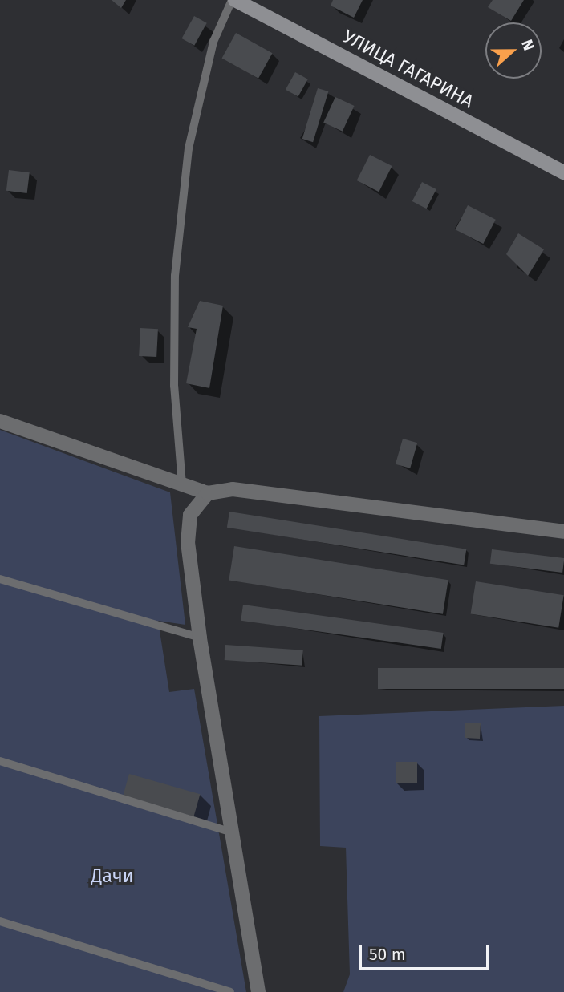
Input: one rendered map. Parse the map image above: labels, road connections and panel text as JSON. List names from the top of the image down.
{
  "streets": {
    "street": ["УЛИЦА ГАГАРИНА"]
  },
  "parks": ["Дачи"],
  "scale_bar": "50 m",
  "north": "right"
}
